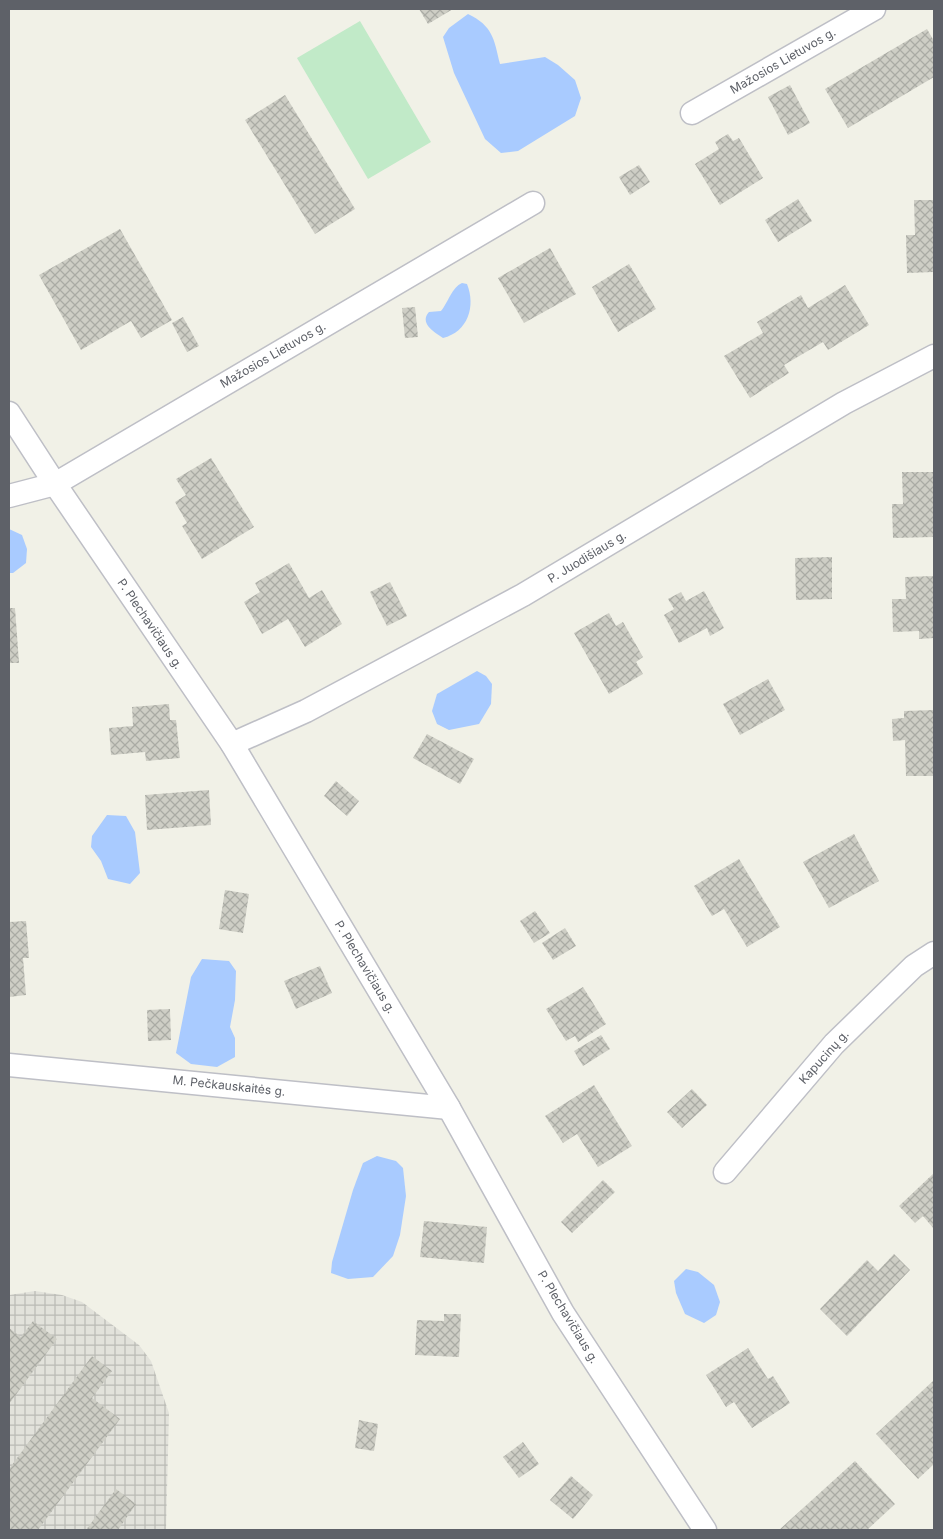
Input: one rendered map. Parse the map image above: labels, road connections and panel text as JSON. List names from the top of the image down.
{
  "streets": {
    "street": [
      "Mažosios Lietuvos g.",
      "P. Juodišiaus g.",
      "P. Plechavičiaus g.",
      "Kapucinų g.",
      "M. Pečkauskaitės g."
    ]
  },
  "crossings": [
    ["Mažosios Lietuvos g.", "P. Plechavičiaus g."],
    ["P. Juodišiaus g.", "P. Plechavičiaus g."],
    ["P. Plechavičiaus g.", "M. Pečkauskaitės g."]
  ]
}
